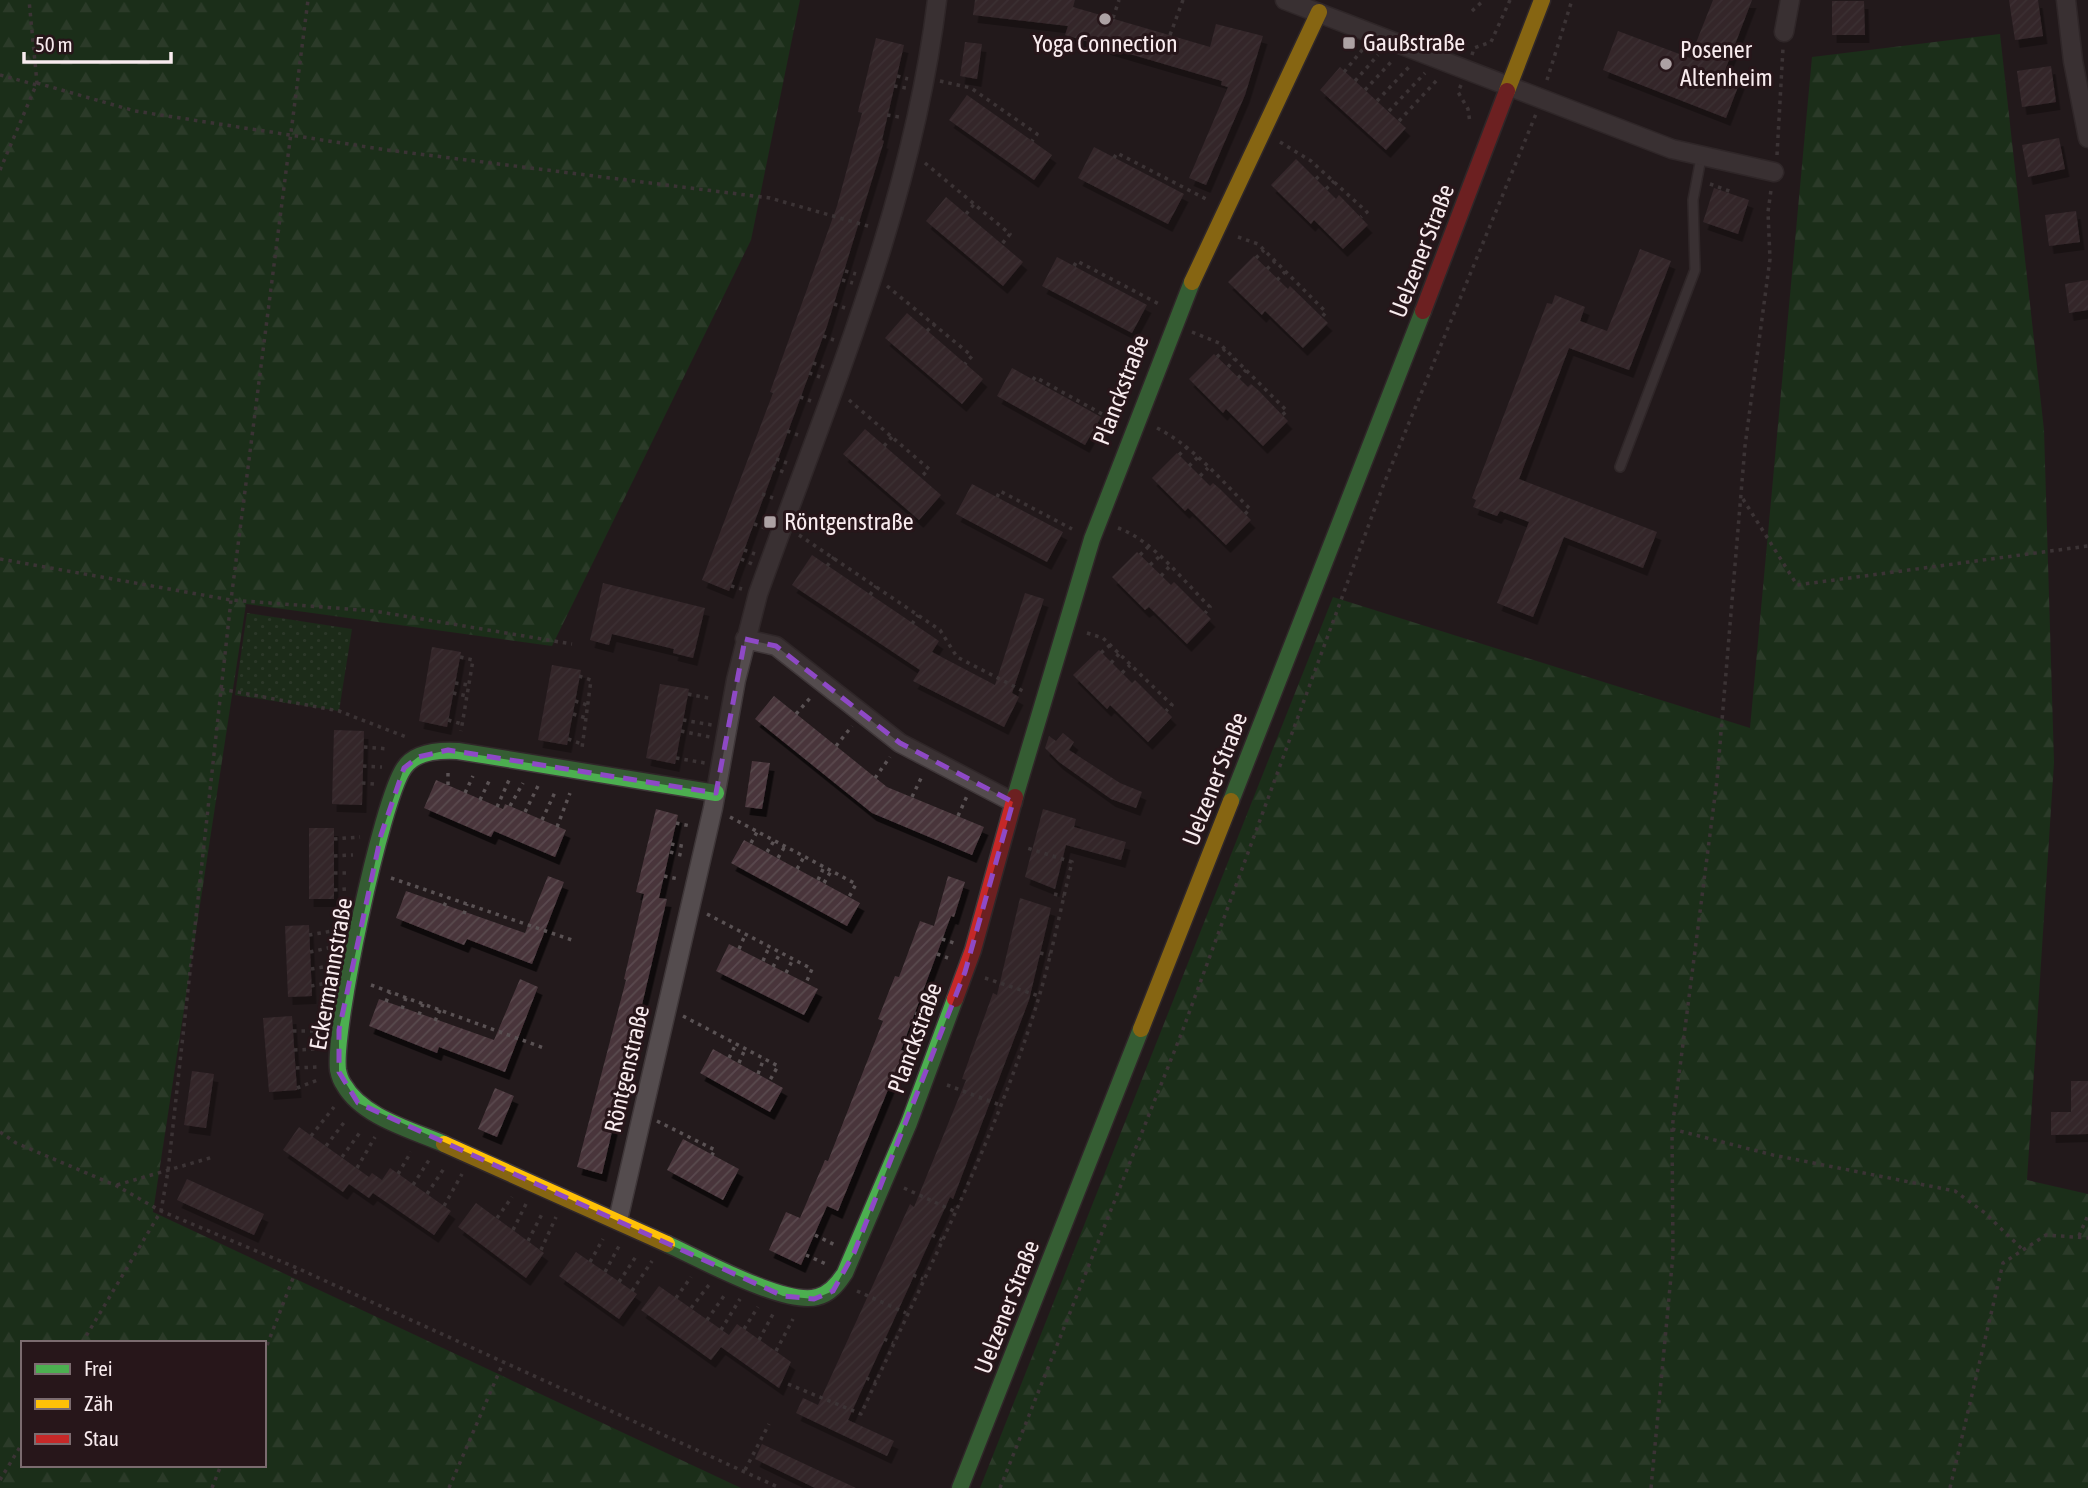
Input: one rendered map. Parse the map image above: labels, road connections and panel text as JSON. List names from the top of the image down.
{
  "streets": {
    "street": [
      "Uelzener Straße",
      "Planckstraße",
      "Eckermannstraße",
      "Röntgenstraße"
    ]
  },
  "crossings": [
    ["Eckermannstraße", "Röntgenstraße"]
  ],
  "places": {
    "other": ["Yoga Connection", "Posener Altenheim"],
    "transit": ["Gaußstraße", "Röntgenstraße"]
  },
  "legend": ["Frei", "Zäh", "Stau"],
  "scale_bar": "50 m"
}
